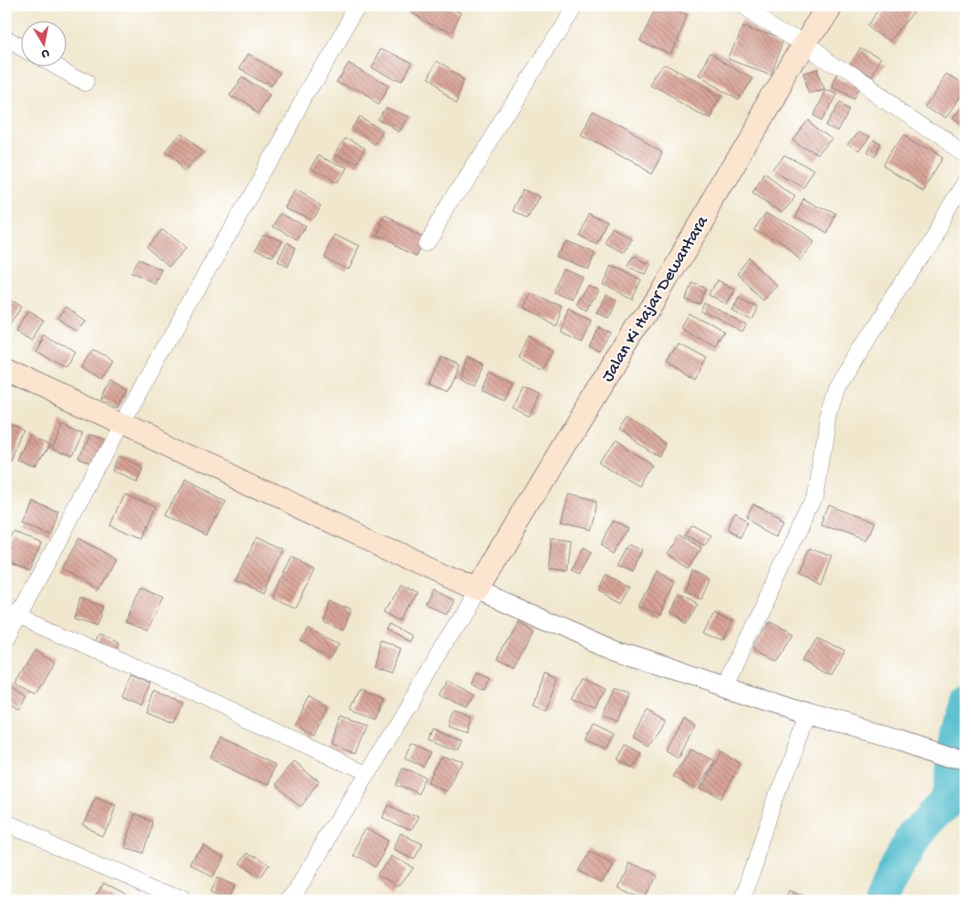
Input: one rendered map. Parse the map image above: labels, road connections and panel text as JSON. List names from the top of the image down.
{
  "streets": {
    "main road": ["Jalan Ki Hajar Dewantara"]
  },
  "north": "bottom"
}
